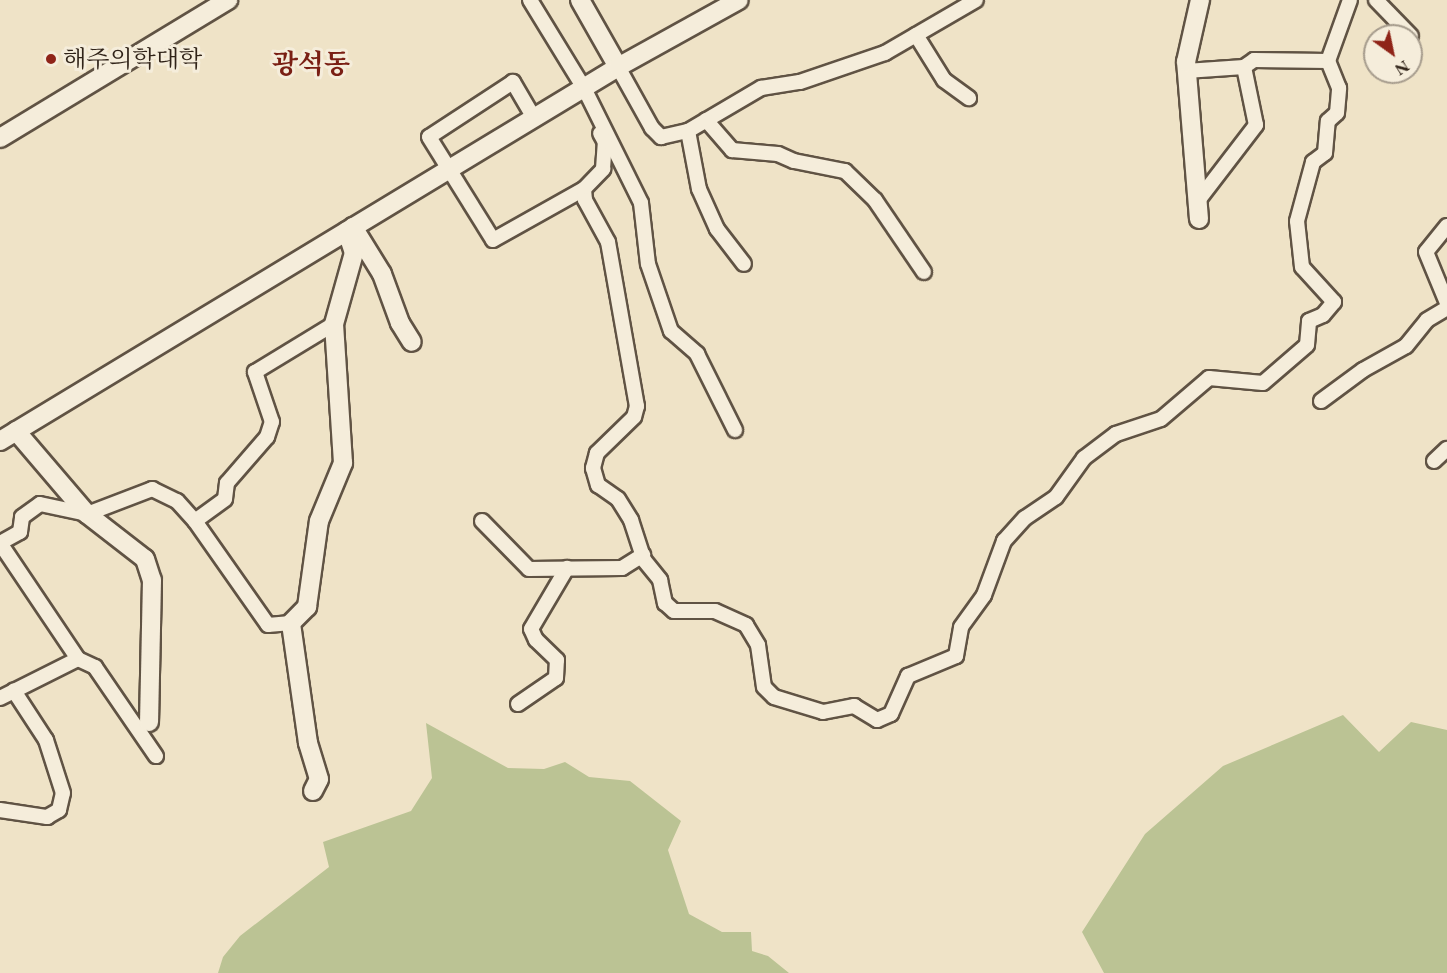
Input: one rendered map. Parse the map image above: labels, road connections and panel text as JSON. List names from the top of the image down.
{
  "districts": ["광석동"],
  "places": ["해주의학대학"],
  "north": "bottom right"
}
